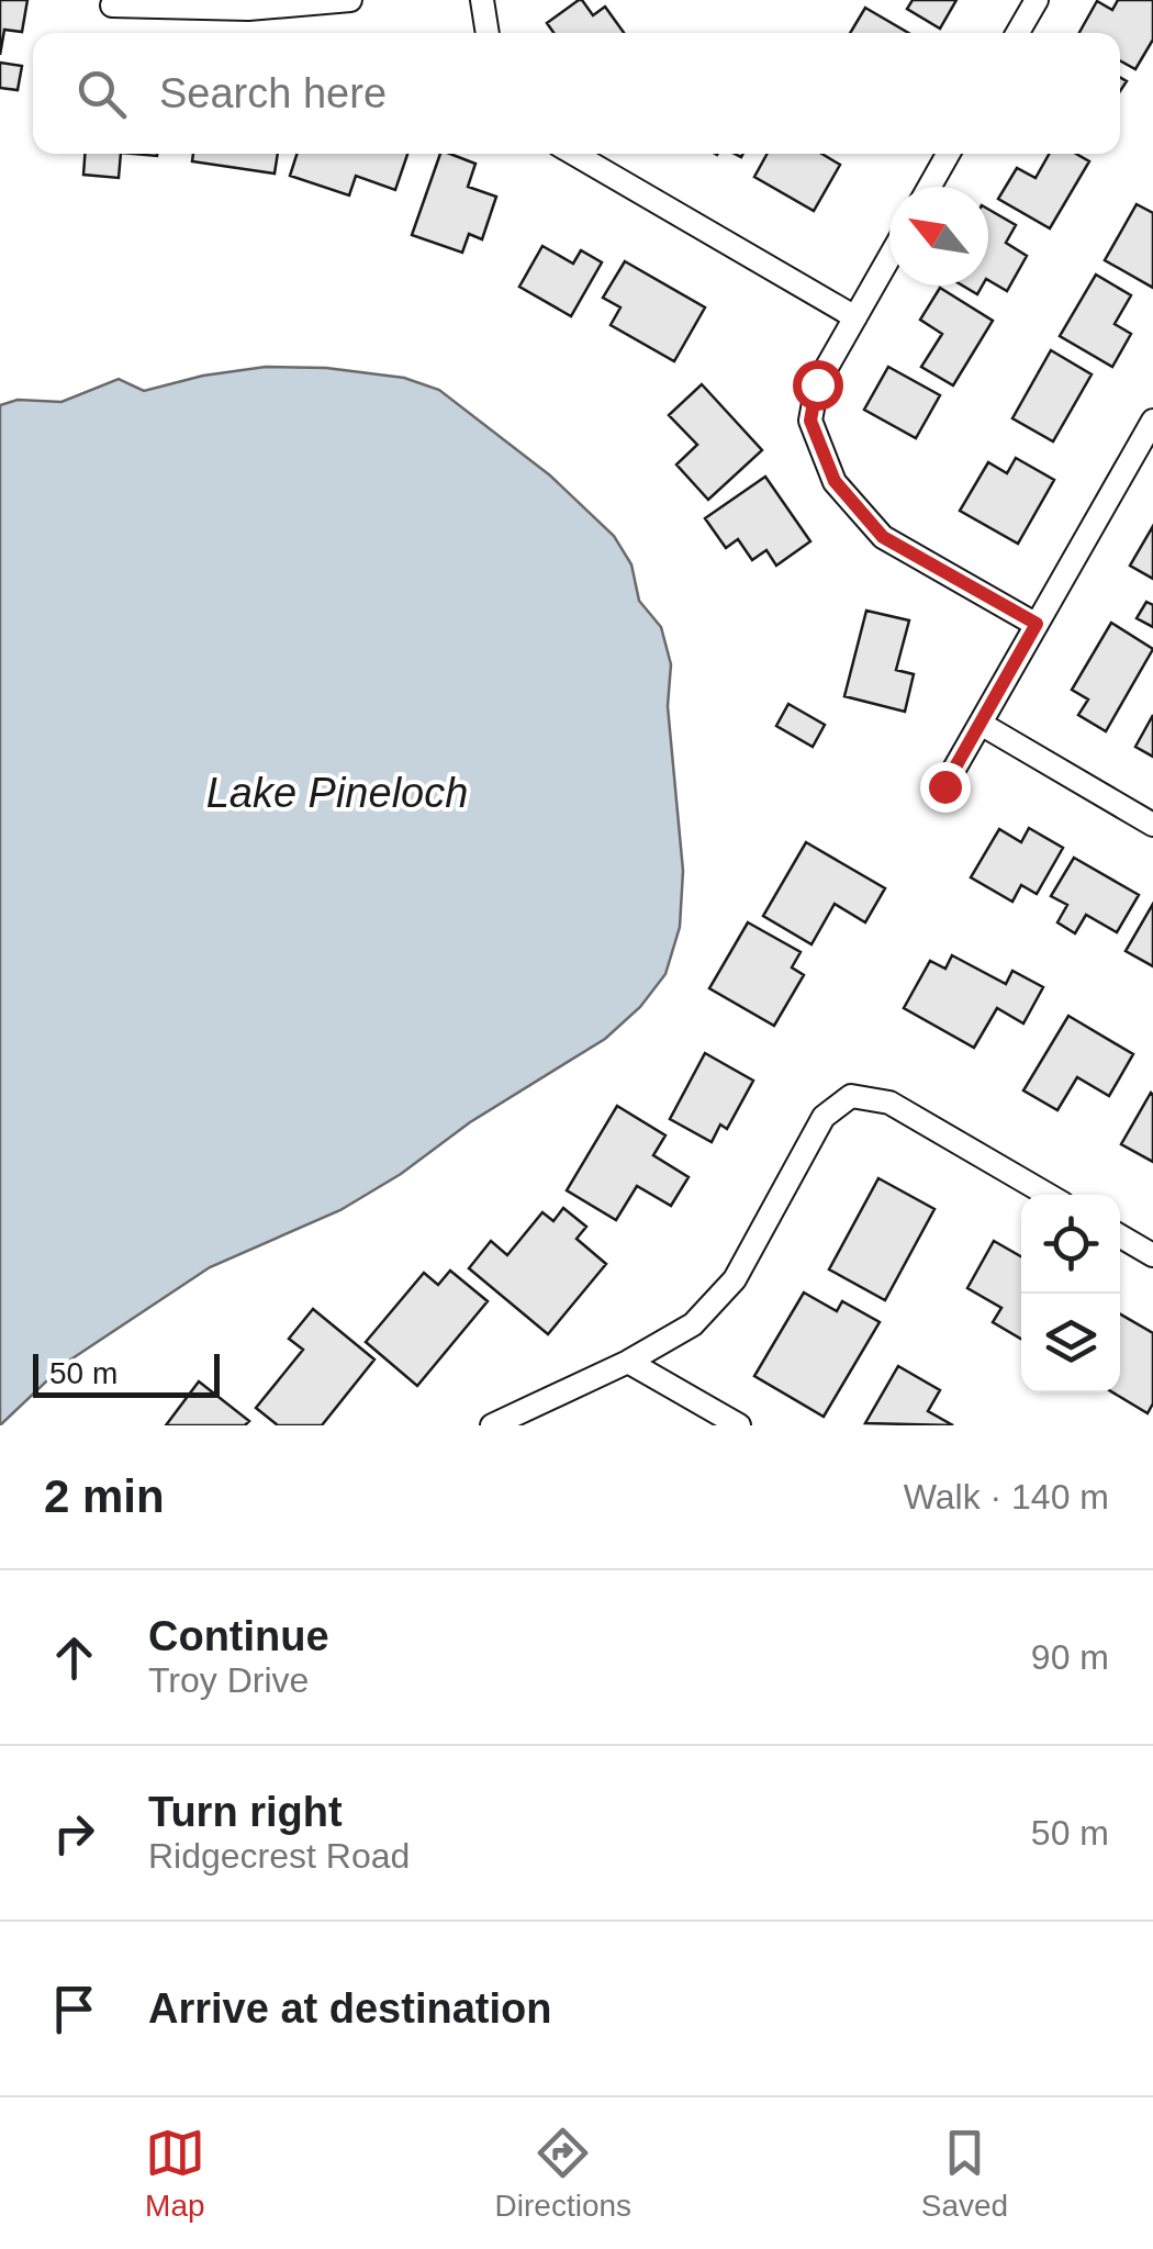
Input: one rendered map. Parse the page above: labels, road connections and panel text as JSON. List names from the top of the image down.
{
  "water": ["Lake Pineloch"],
  "scale_bar": "50 m",
  "north": "top left",
  "page": {
    "search": "Search here",
    "scale": "50 m",
    "heading": ["2 min", "Walk · 140 m"],
    "list": [
      ["Continue", "Troy Drive", "90 m"],
      ["Turn right", "Ridgecrest Road", "50 m"],
      "Arrive at destination"
    ],
    "nav": ["Map", "Directions", "Saved"]
  }
}
